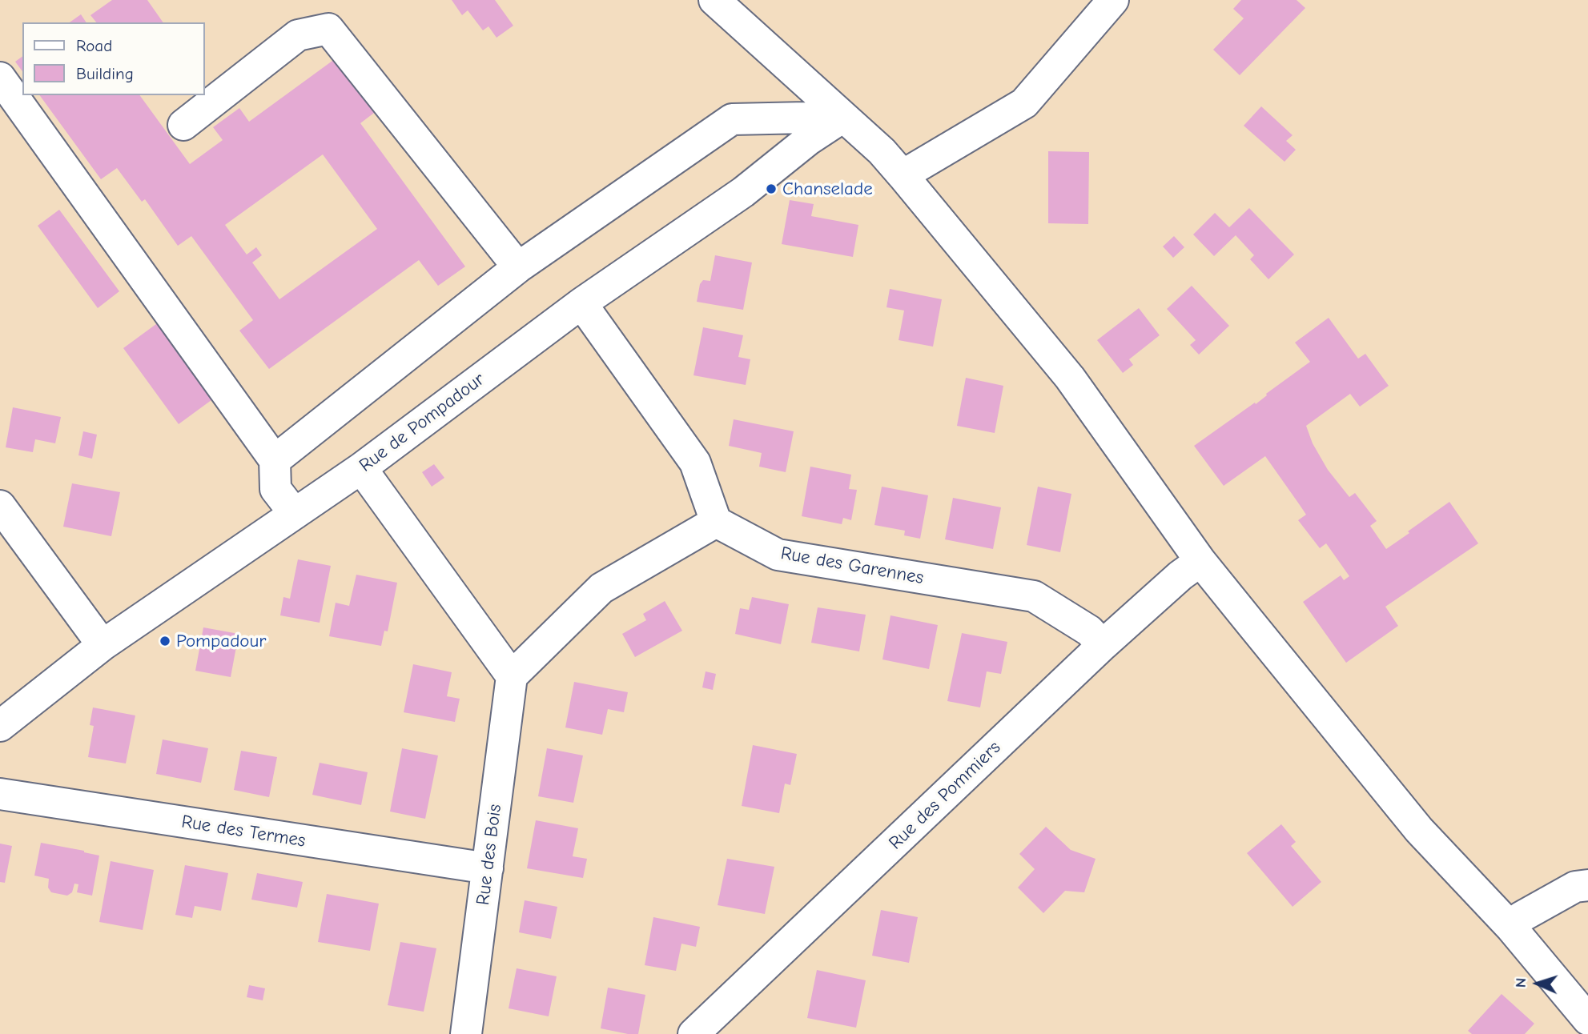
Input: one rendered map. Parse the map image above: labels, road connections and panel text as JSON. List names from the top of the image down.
{
  "streets": {
    "street": [
      "Rue de Pompadour",
      "Rue des Garennes",
      "Rue des Pommiers",
      "Rue des Termes",
      "Rue des Bois"
    ]
  },
  "crossings": [
    ["Rue des Garennes", "Rue des Pommiers"],
    ["Rue des Termes", "Rue des Bois"]
  ],
  "places": ["Chanselade", "Pompadour"],
  "legend": ["Road", "Building"],
  "north": "left"
}
